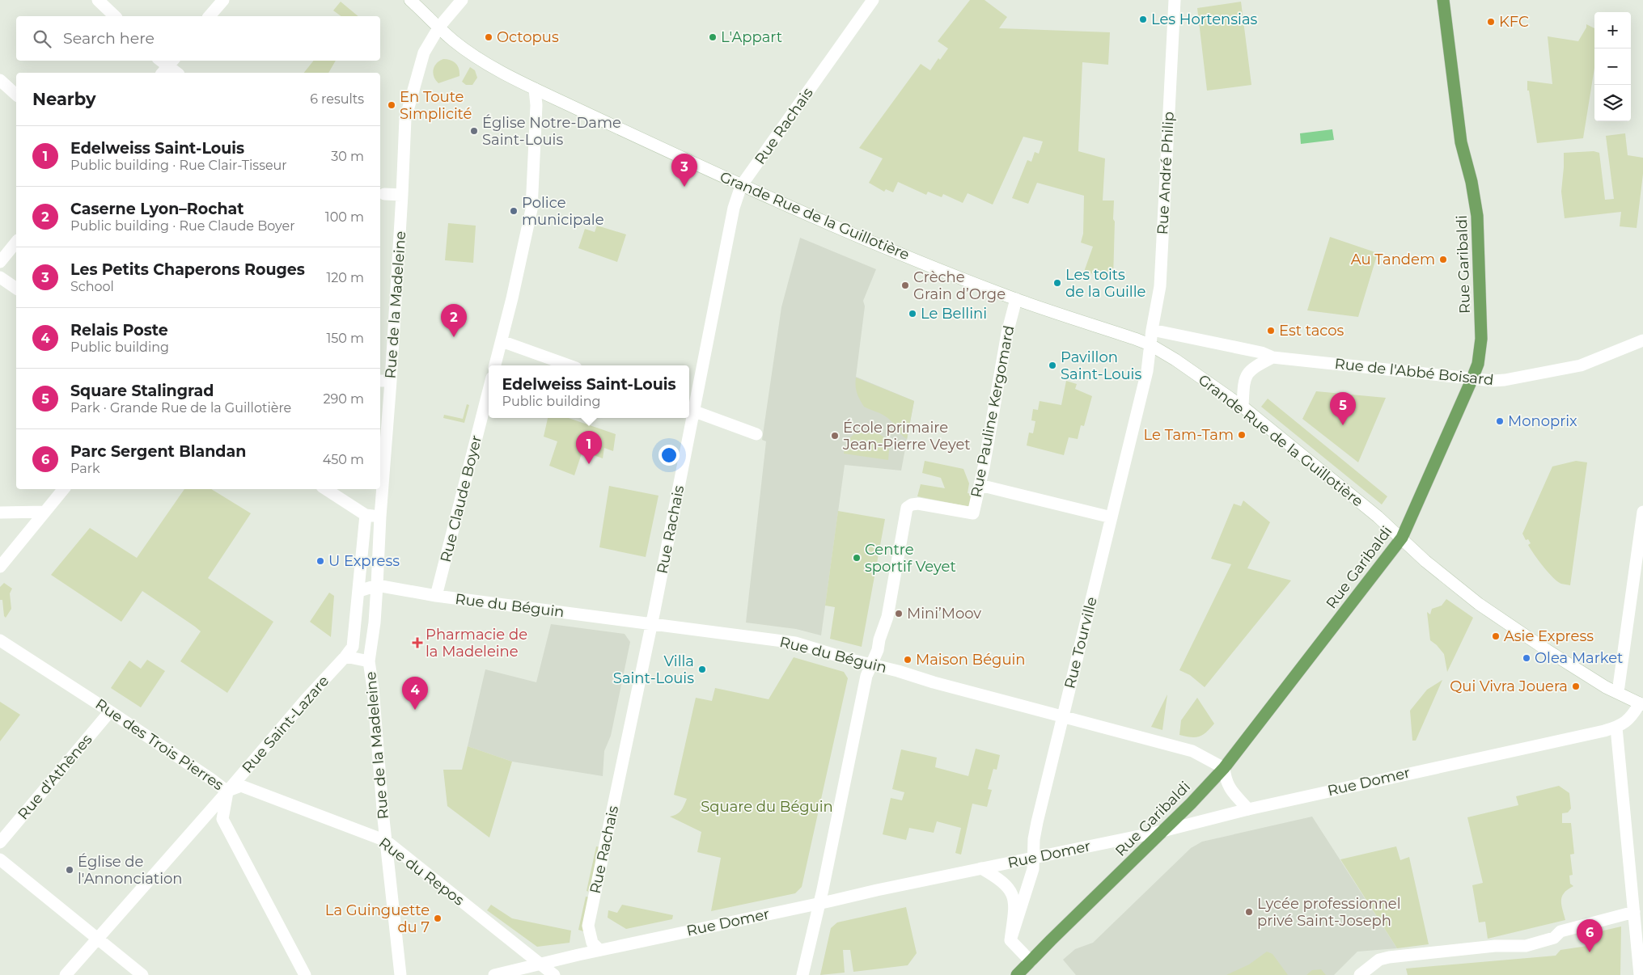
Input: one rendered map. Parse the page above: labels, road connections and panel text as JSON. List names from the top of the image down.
{
  "streets": {
    "main road": ["Rue Garibaldi"],
    "street": [
      "Rue Rachais",
      "Rue André Philip",
      "Grande Rue de la Guillotière",
      "Rue de la Madeleine",
      "Rue de l'Abbé Boisard",
      "Rue Pauline Kergomard",
      "Rue Claude Boyer",
      "Rue du Béguin",
      "Rue Tourville",
      "Rue Saint-Lazare",
      "Rue des Trois Pierres",
      "Rue d'Athènes",
      "Rue Domer",
      "Rue du Repos"
    ]
  },
  "crossings": [
    ["Rue Rachais", "Grande Rue de la Guillotière"],
    ["Rue Rachais", "Rue du Béguin"],
    ["Rue Rachais", "Rue Domer"],
    ["Rue André Philip", "Grande Rue de la Guillotière"],
    ["Rue André Philip", "Rue Tourville"],
    ["Grande Rue de la Guillotière", "Rue Garibaldi"],
    ["Grande Rue de la Guillotière", "Rue de la Madeleine"],
    ["Grande Rue de la Guillotière", "Rue Pauline Kergomard"],
    ["Grande Rue de la Guillotière", "Rue Tourville"],
    ["Grande Rue de la Guillotière", "Rue Domer"],
    ["Rue Garibaldi", "Rue de l'Abbé Boisard"],
    ["Rue Garibaldi", "Rue du Béguin"],
    ["Rue Garibaldi", "Rue Domer"],
    ["Rue de la Madeleine", "Rue du Béguin"],
    ["Rue de la Madeleine", "Rue Saint-Lazare"],
    ["Rue de la Madeleine", "Rue du Repos"],
    ["Rue Pauline Kergomard", "Rue du Béguin"],
    ["Rue Claude Boyer", "Rue du Béguin"],
    ["Rue du Béguin", "Rue Tourville"],
    ["Rue Tourville", "Rue Domer"],
    ["Rue Saint-Lazare", "Rue des Trois Pierres"],
    ["Rue Saint-Lazare", "Rue du Repos"],
    ["Rue des Trois Pierres", "Rue d'Athènes"],
    ["Rue des Trois Pierres", "Rue du Repos"],
    ["Rue Domer", "Rue du Repos"]
  ],
  "parks": ["Square du Béguin"],
  "places": {
    "other": [
      "Les Hortensias",
      "KFC",
      "Octopus",
      "L'Appart",
      "En Toute Simplicité",
      "Église Notre-Dame Saint-Louis",
      "Police municipale",
      "Au Tandem",
      "Les toits de la Guille",
      "Crèche Grain d’Orge",
      "Le Bellini",
      "Est tacos",
      "Pavillon Saint-Louis",
      "Monoprix",
      "Le Tam-Tam",
      "École primaire Jean-Pierre Veyet",
      "Centre sportif Veyet",
      "U Express",
      "Mini’Moov",
      "Asie Express",
      "Olea Market",
      "Maison Béguin",
      "Villa Saint-Louis",
      "Qui Vivra Jouera",
      "Église de l'Annonciation",
      "Lycée professionnel privé Saint-Joseph",
      "La Guinguette du 7"
    ],
    "health": ["Pharmacie de la Madeleine"]
  },
  "page": {
    "map_buttons": ["+", "−"],
    "search": "Search here",
    "heading": ["Nearby", "6 results"],
    "list": [
      {
        "mark": "1",
        "name": "Edelweiss Saint-Louis",
        "note": "Public building · Rue Clair-Tisseur",
        "value": "30 m"
      },
      {
        "mark": "2",
        "name": "Caserne Lyon–Rochat",
        "note": "Public building · Rue Claude Boyer",
        "value": "100 m"
      },
      {
        "mark": "3",
        "name": "Les Petits Chaperons Rouges",
        "note": "School",
        "value": "120 m"
      },
      {
        "mark": "4",
        "name": "Relais Poste",
        "note": "Public building",
        "value": "150 m"
      },
      {
        "mark": "5",
        "name": "Square Stalingrad",
        "note": "Park · Grande Rue de la Guillotière",
        "value": "290 m"
      },
      {
        "mark": "6",
        "name": "Parc Sergent Blandan",
        "note": "Park",
        "value": "450 m"
      }
    ],
    "pins": [
      "3",
      "2",
      "5",
      "1",
      "4",
      "6"
    ],
    "popup": ["Edelweiss Saint-Louis", "Public building"]
  }
}
